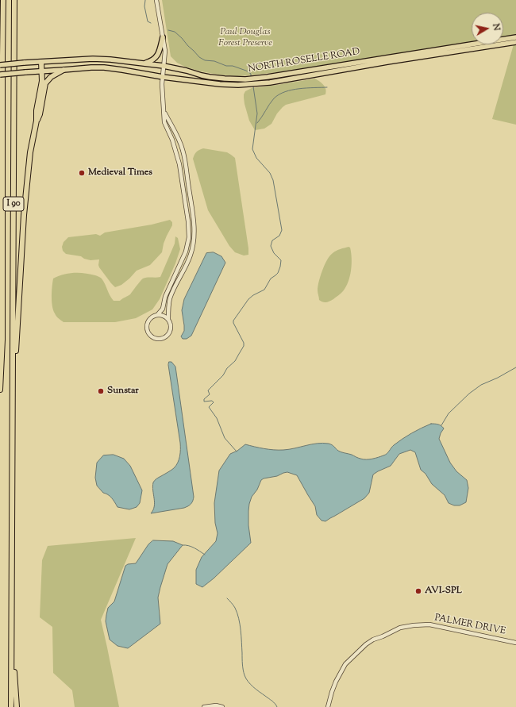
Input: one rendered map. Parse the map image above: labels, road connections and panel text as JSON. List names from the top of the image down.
{
  "streets": {
    "highway": ["I 90"],
    "main road": ["NORTH ROSELLE ROAD"],
    "street": ["PALMER DRIVE"]
  },
  "parks": ["Paul Douglas Forest Preserve"],
  "places": ["Medieval Times", "Sunstar", "AVI-SPL"],
  "north": "right"
}
